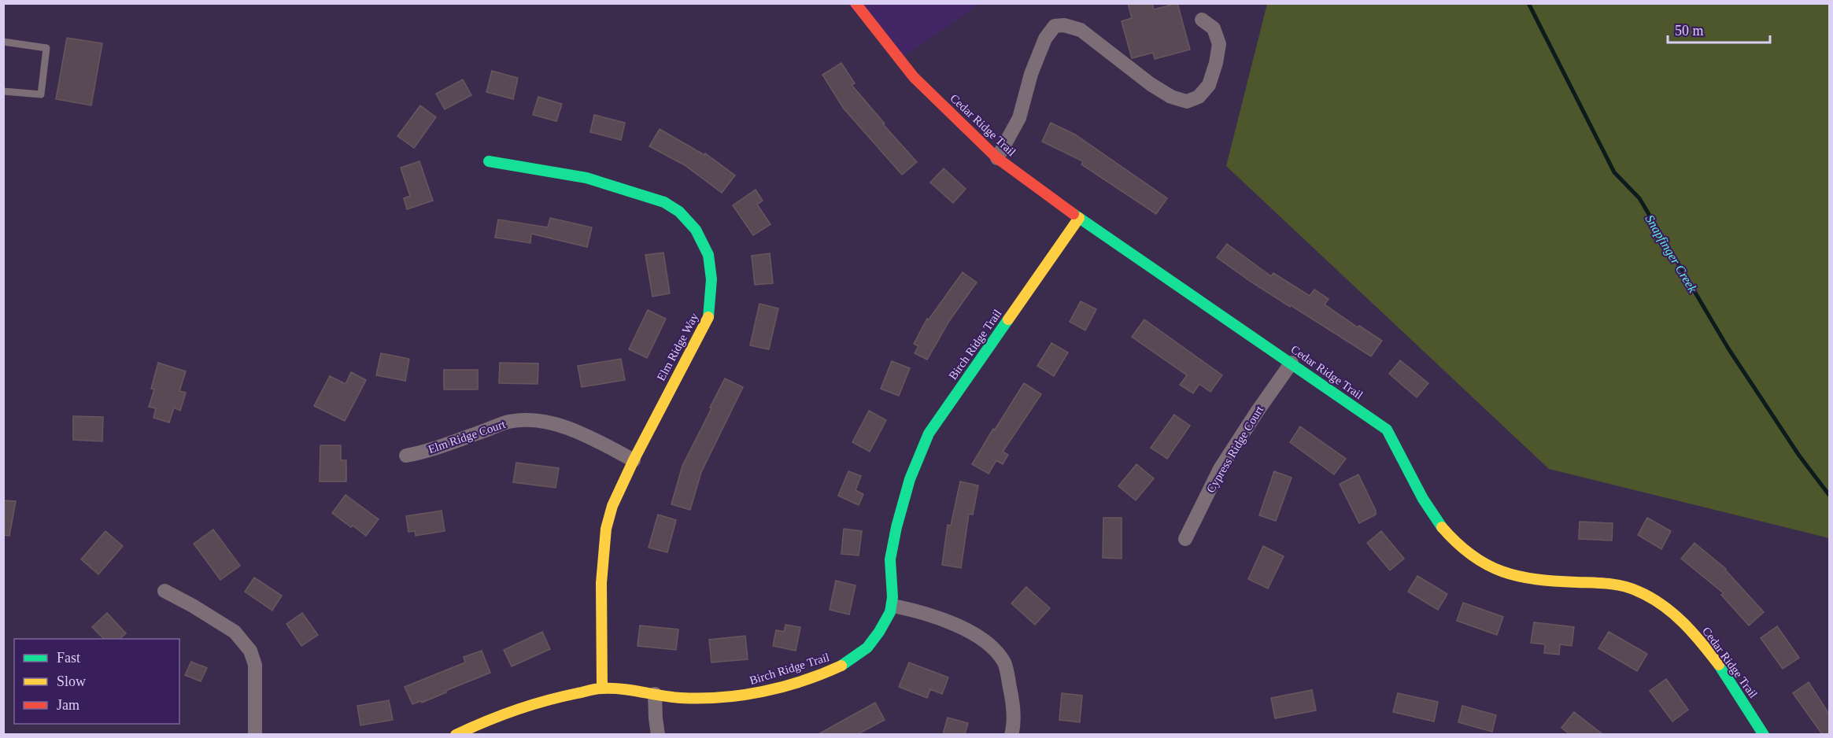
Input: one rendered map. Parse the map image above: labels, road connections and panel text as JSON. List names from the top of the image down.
{
  "streets": {
    "street": [
      "Cedar Ridge Trail",
      "Birch Ridge Trail",
      "Elm Ridge Way",
      "Elm Ridge Court",
      "Cypress Ridge Court"
    ]
  },
  "crossings": [
    ["Cedar Ridge Trail", "Birch Ridge Trail"],
    ["Cedar Ridge Trail", "Cypress Ridge Court"],
    ["Birch Ridge Trail", "Elm Ridge Way"],
    ["Elm Ridge Way", "Elm Ridge Court"]
  ],
  "water": ["Snapfinger Creek"],
  "legend": ["Fast", "Slow", "Jam"],
  "scale_bar": "50 m"
}
